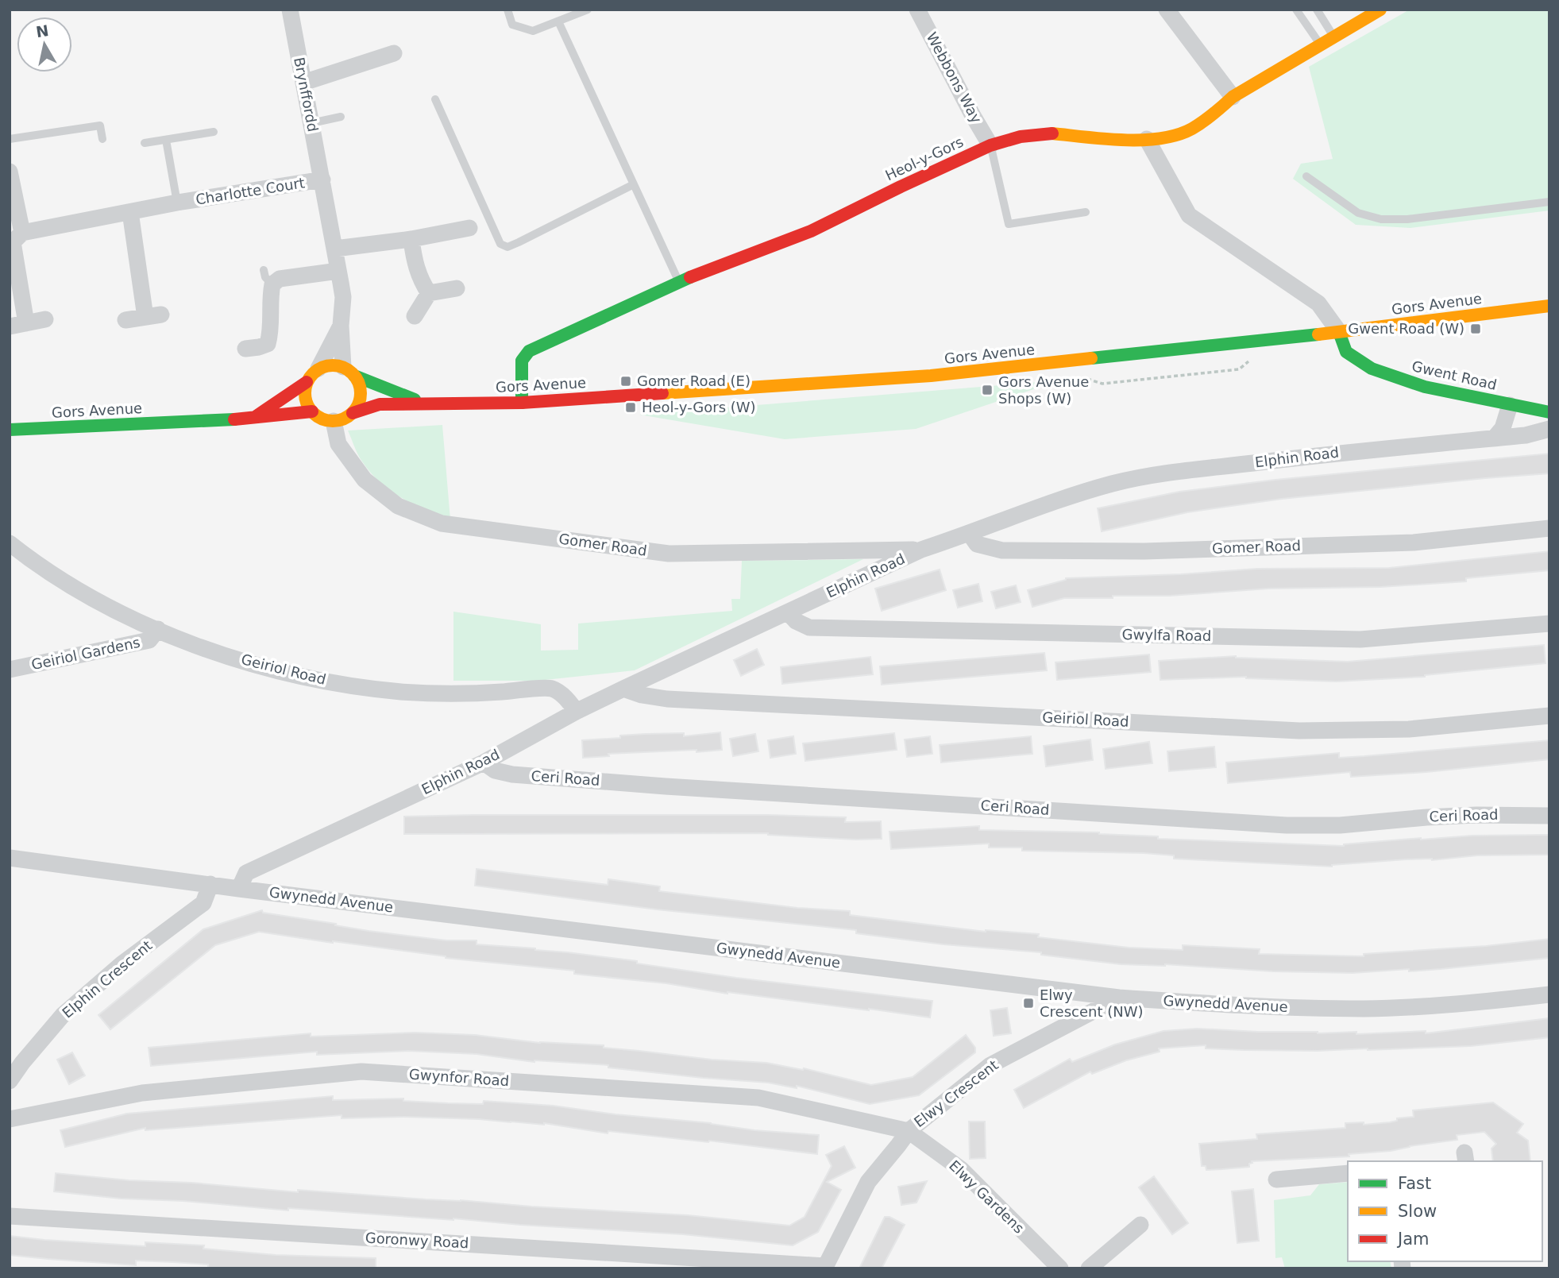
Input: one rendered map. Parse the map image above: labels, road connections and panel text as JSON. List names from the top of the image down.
{
  "streets": {
    "street": [
      "Webbons Way",
      "Brynffordd",
      "Heol-y-Gors",
      "Charlotte Court",
      "Gors Avenue",
      "Gwent Road",
      "Elphin Road",
      "Gomer Road",
      "Gwylfa Road",
      "Geiriol Gardens",
      "Geiriol Road",
      "Ceri Road",
      "Gwynedd Avenue",
      "Elphin Crescent",
      "Gwynfor Road",
      "Elwy Crescent",
      "Elwy Gardens",
      "Goronwy Road"
    ]
  },
  "crossings": [
    ["Webbons Way", "Heol-y-Gors"],
    ["Brynffordd", "Charlotte Court"],
    ["Heol-y-Gors", "Gors Avenue"],
    ["Gors Avenue", "Gwent Road"],
    ["Gors Avenue", "Gomer Road"],
    ["Elphin Road", "Gomer Road"],
    ["Elphin Road", "Gwylfa Road"],
    ["Elphin Road", "Geiriol Road"],
    ["Elphin Road", "Ceri Road"],
    ["Elphin Road", "Gwynedd Avenue"],
    ["Geiriol Gardens", "Geiriol Road"],
    ["Gwynedd Avenue", "Elphin Crescent"],
    ["Gwynedd Avenue", "Elwy Crescent"],
    ["Gwynfor Road", "Elwy Crescent"],
    ["Gwynfor Road", "Elwy Gardens"],
    ["Elwy Crescent", "Elwy Gardens"],
    ["Elwy Crescent", "Goronwy Road"]
  ],
  "places": {
    "transit": [
      "Gwent Road (W)",
      "Gomer Road (E)",
      "Gors Avenue Shops (W)",
      "Heol-y-Gors (W)",
      "Elwy Crescent (NW)"
    ]
  },
  "legend": ["Fast", "Slow", "Jam"],
  "north": "top"
}
